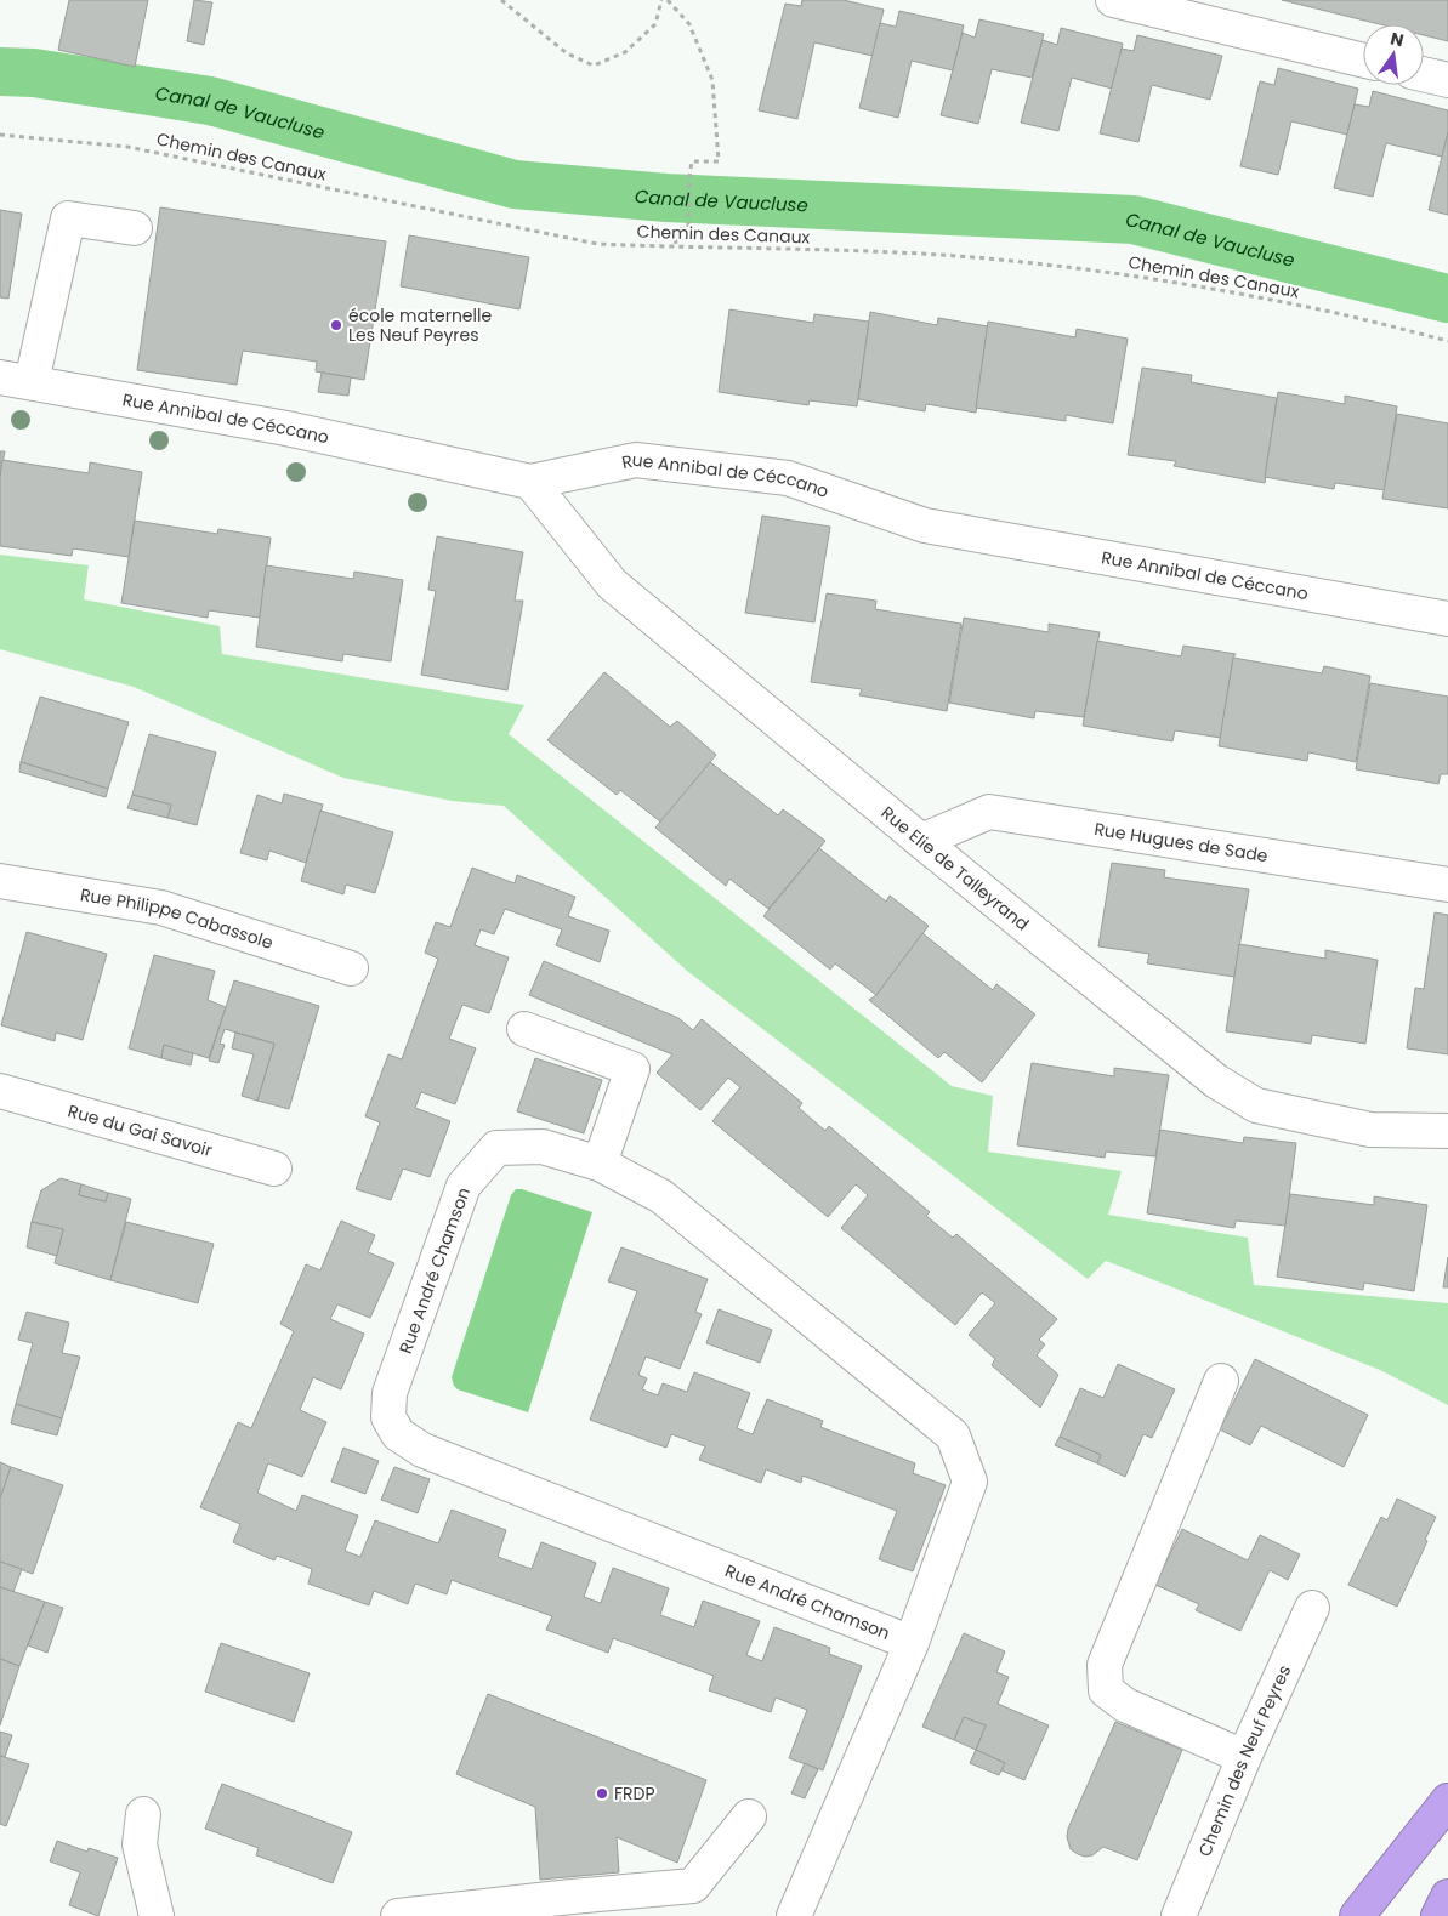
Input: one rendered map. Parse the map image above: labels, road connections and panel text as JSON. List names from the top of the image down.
{
  "streets": {
    "street": [
      "Rue Annibal de Céccano",
      "Rue Hugues de Sade",
      "Rue Elie de Talleyrand",
      "Rue Philippe Cabassole",
      "Rue du Gai Savoir",
      "Rue André Chamson",
      "Chemin des Neuf Peyres"
    ],
    "path": ["Chemin des Canaux"]
  },
  "crossings": [
    ["Rue Annibal de Céccano", "Rue Elie de Talleyrand"],
    ["Rue Hugues de Sade", "Rue Elie de Talleyrand"]
  ],
  "water": ["Canal de Vaucluse"],
  "places": ["école maternelle Les Neuf Peyres", "FRDP"],
  "north": "top"
}
